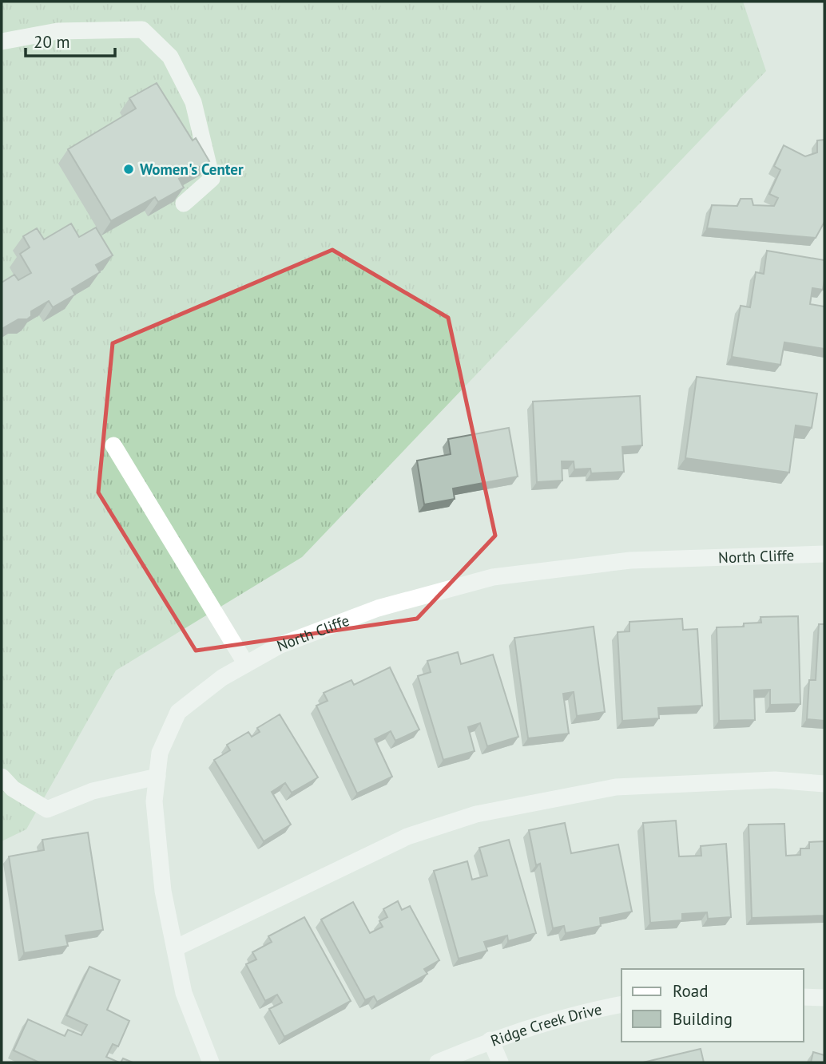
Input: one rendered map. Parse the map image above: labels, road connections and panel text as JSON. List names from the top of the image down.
{
  "streets": {
    "street": ["North Cliffe", "Ridge Creek Drive"]
  },
  "places": ["Women's Center"],
  "legend": ["Road", "Building"],
  "scale_bar": "20 m"
}
